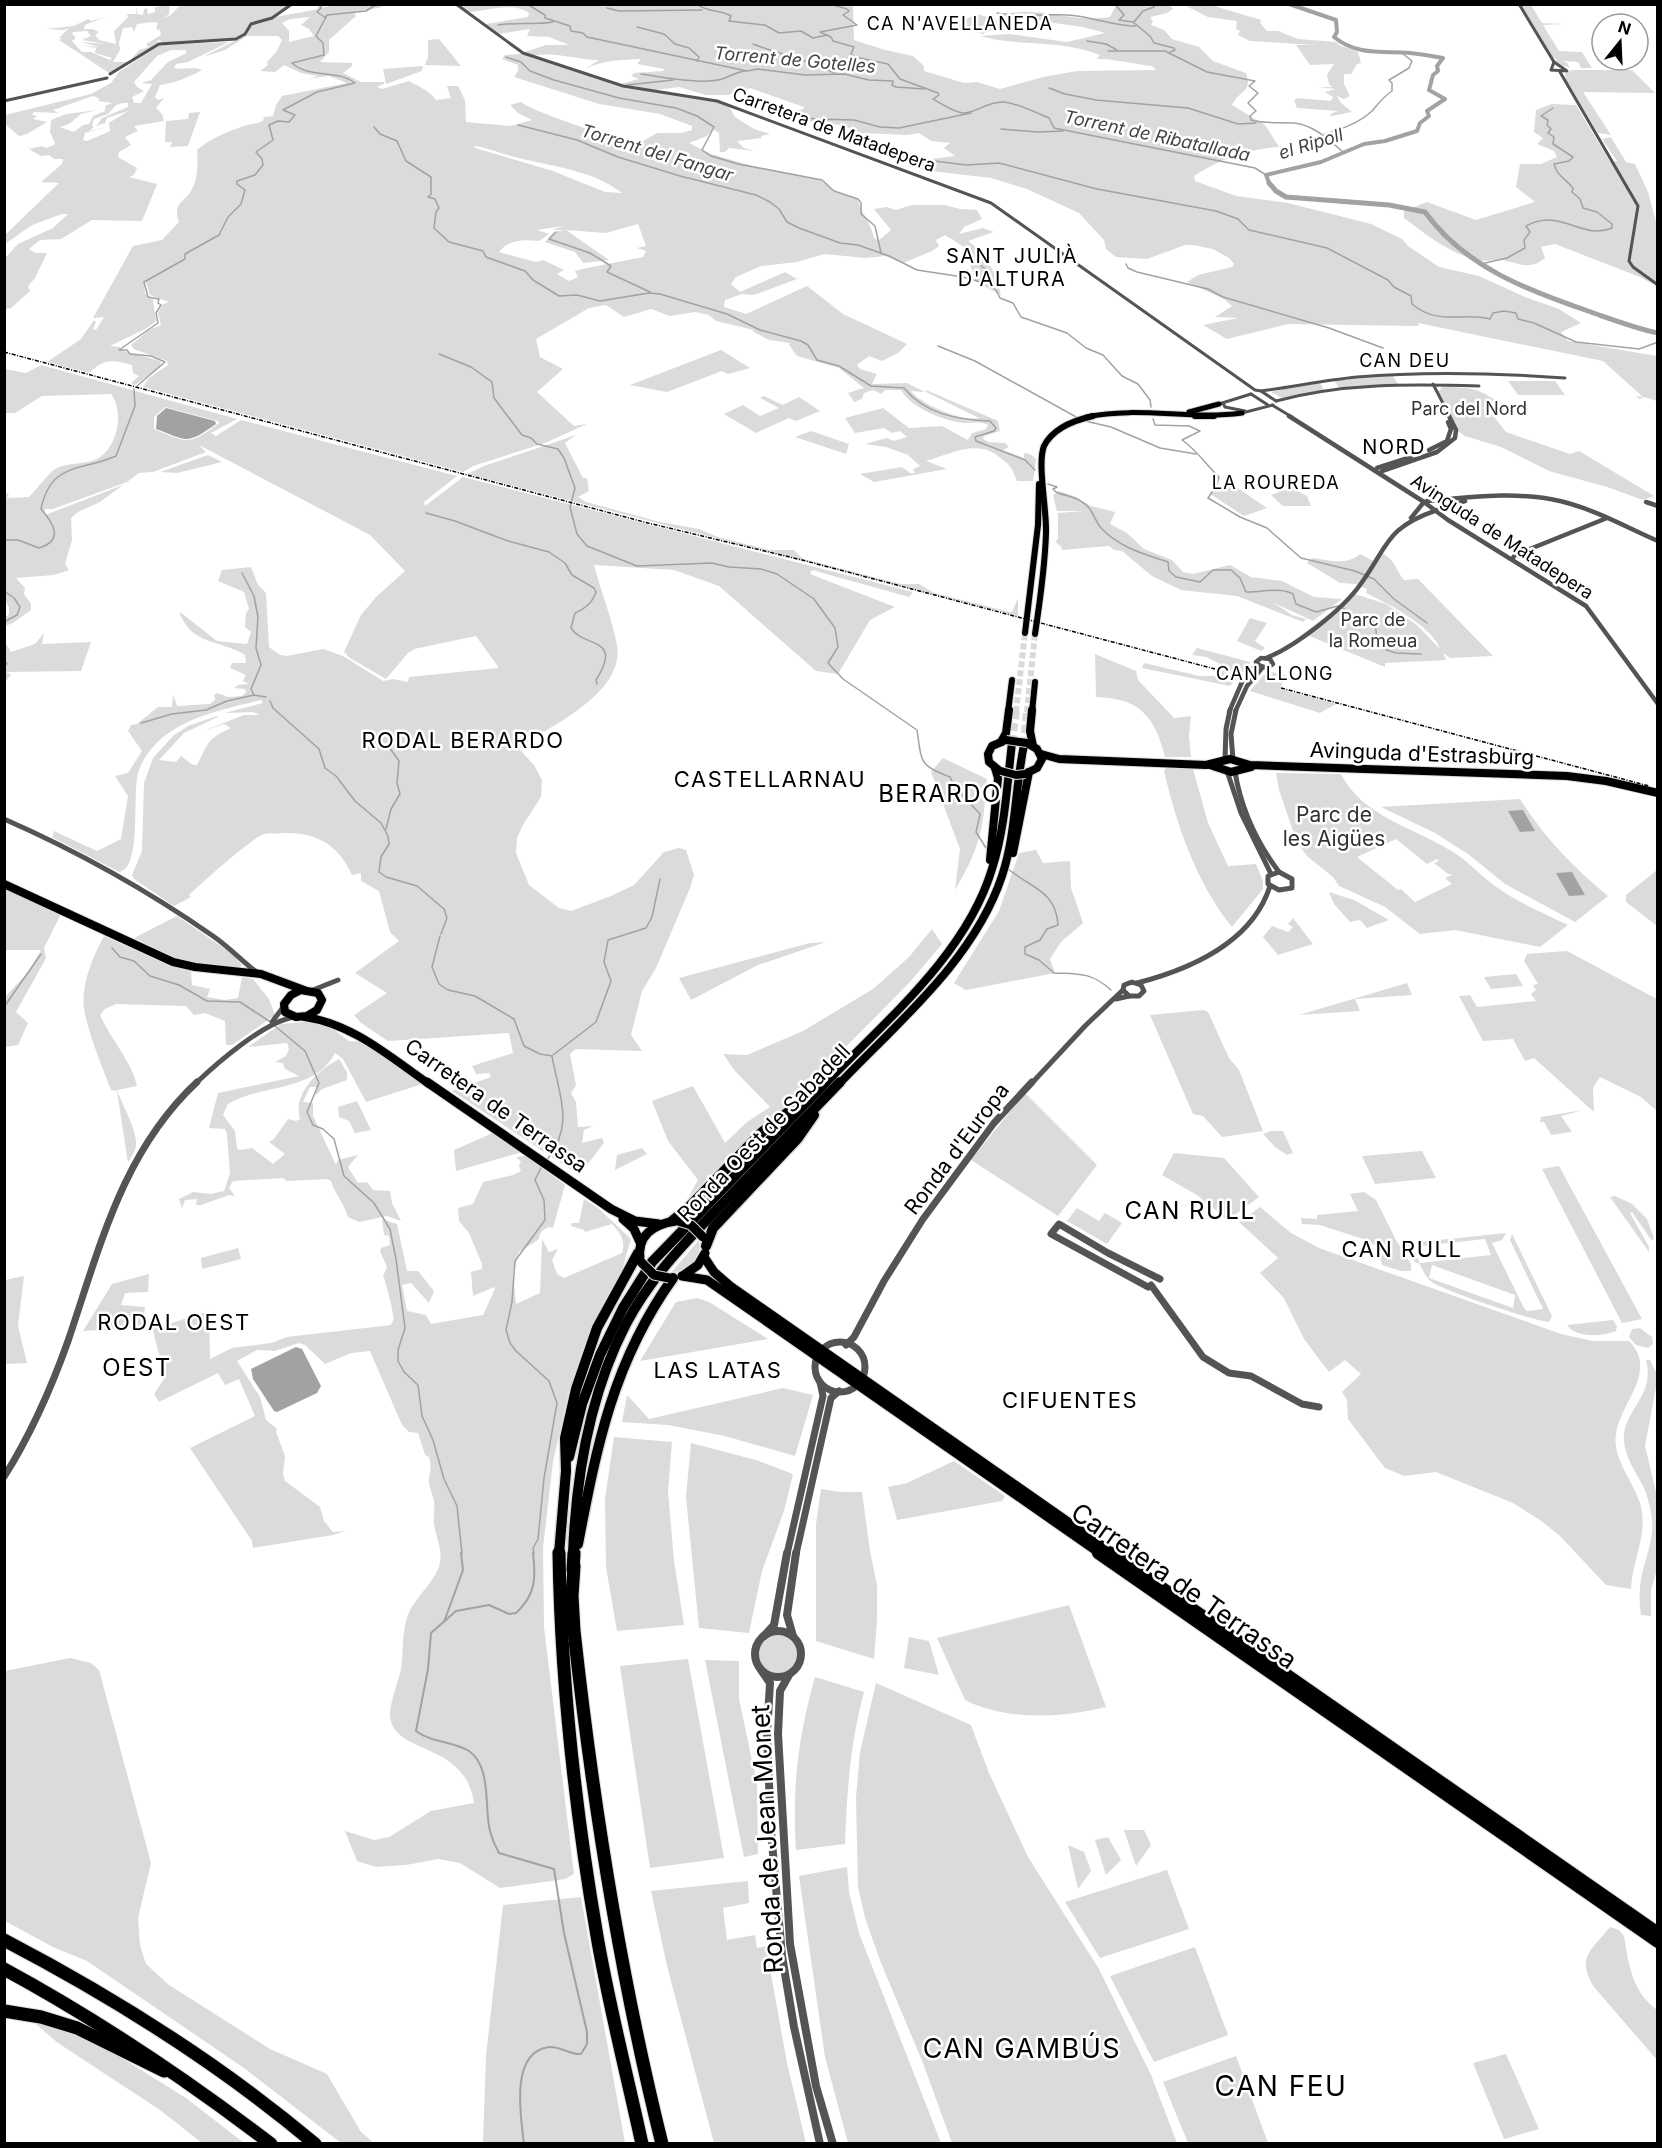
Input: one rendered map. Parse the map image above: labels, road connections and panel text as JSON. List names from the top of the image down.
{
  "streets": {
    "highway": ["Ronda Oest de Sabadell"],
    "main road": ["Avinguda d'Estrasburg", "Carretera de Terrassa"],
    "street": [
      "Carretera de Matadepera",
      "Avinguda de Matadepera",
      "Ronda d'Europa",
      "Ronda de Jean Monet"
    ]
  },
  "crossings": [
    ["Carretera de Matadepera", "Avinguda de Matadepera"]
  ],
  "districts": [
    "CA N'AVELLANEDA",
    "SANT JULIÀ D'ALTURA",
    "CAN DEU",
    "NORD",
    "LA ROUREDA",
    "CAN LLONG",
    "RODAL BERARDO",
    "CASTELLARNAU",
    "BERARDO",
    "CAN RULL",
    "CAN RULL",
    "RODAL OEST",
    "OEST",
    "LAS LATAS",
    "CIFUENTES",
    "CAN GAMBÚS",
    "CAN FEU"
  ],
  "water": [
    "Torrent de Gotelles",
    "Torrent de Ribatallada",
    "el Ripoll",
    "Torrent del Fangar"
  ],
  "parks": ["Parc del Nord", "Parc de la Romeua", "Parc de les Aigües"],
  "north": "top"
}
